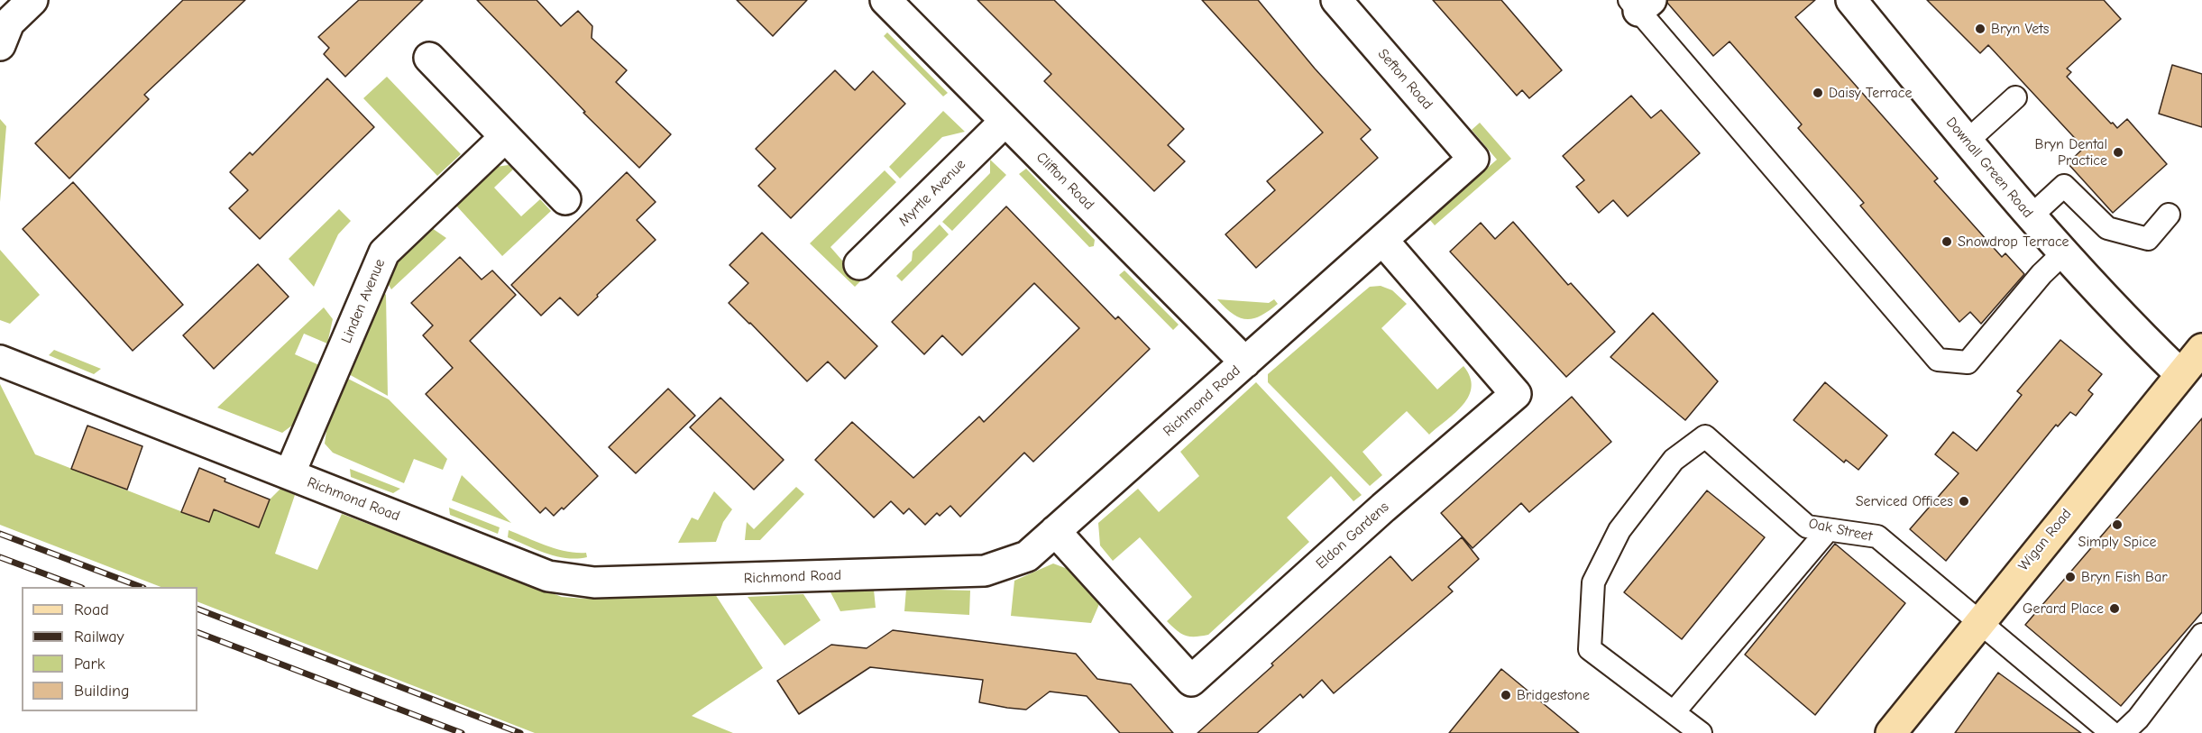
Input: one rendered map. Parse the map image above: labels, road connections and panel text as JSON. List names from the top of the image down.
{
  "streets": {
    "main road": ["Wigan Road"],
    "street": [
      "Sefton Road",
      "Downall Green Road",
      "Clifton Road",
      "Myrtle Avenue",
      "Linden Avenue",
      "Richmond Road",
      "Eldon Gardens"
    ],
    "lane": ["Oak Street"]
  },
  "crossings": [
    ["Sefton Road", "Richmond Road"],
    ["Downall Green Road", "Wigan Road"],
    ["Clifton Road", "Myrtle Avenue"],
    ["Clifton Road", "Richmond Road"],
    ["Linden Avenue", "Richmond Road"],
    ["Richmond Road", "Eldon Gardens"],
    ["Oak Street", "Wigan Road"]
  ],
  "places": [
    "Bryn Vets",
    "Daisy Terrace",
    "Bryn Dental Practice",
    "Snowdrop Terrace",
    "Serviced Offices",
    "Simply Spice",
    "Bryn Fish Bar",
    "Gerard Place",
    "Bridgestone"
  ],
  "legend": [
    "Road",
    "Railway",
    "Park",
    "Building"
  ]
}
